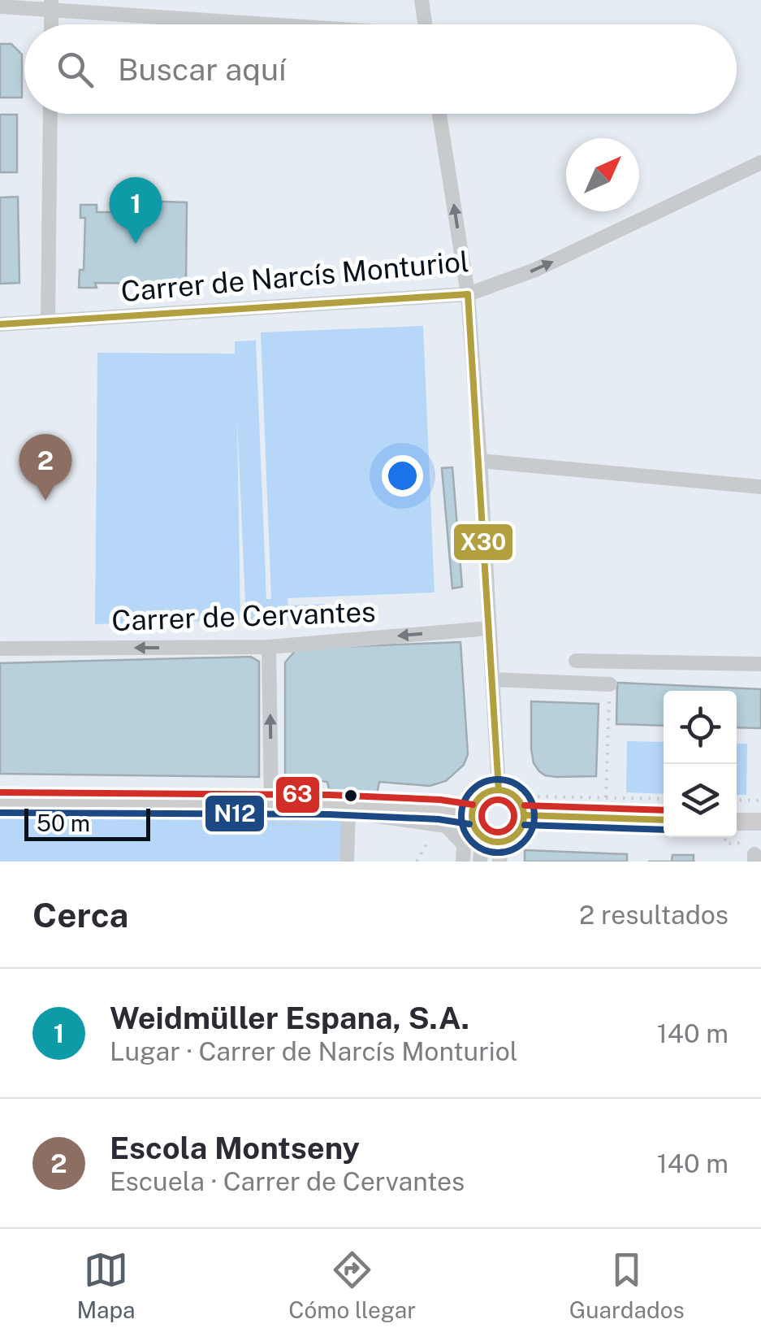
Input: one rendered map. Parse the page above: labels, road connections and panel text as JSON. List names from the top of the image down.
{
  "streets": {
    "street": ["Carrer de Narcís Monturiol", "Carrer de Cervantes"]
  },
  "one_way": ["Carrer de Narcís Monturiol", "Carrer de Cervantes"],
  "lines": ["transit line X30", "transit line N12", "transit line 63"],
  "scale_bar": "50 m",
  "north": "top right",
  "page": {
    "search": "Buscar aquí",
    "pins": ["1", "2"],
    "scale": "50 m",
    "heading": ["Cerca", "2 resultados"],
    "list": [
      {
        "mark": "1",
        "name": "Weidmüller Espana, S.A.",
        "note": "Lugar · Carrer de Narcís Monturiol",
        "value": "140 m"
      },
      {
        "mark": "2",
        "name": "Escola Montseny",
        "note": "Escuela · Carrer de Cervantes",
        "value": "140 m"
      }
    ],
    "nav": ["Mapa", "Cómo llegar", "Guardados"]
  }
}
